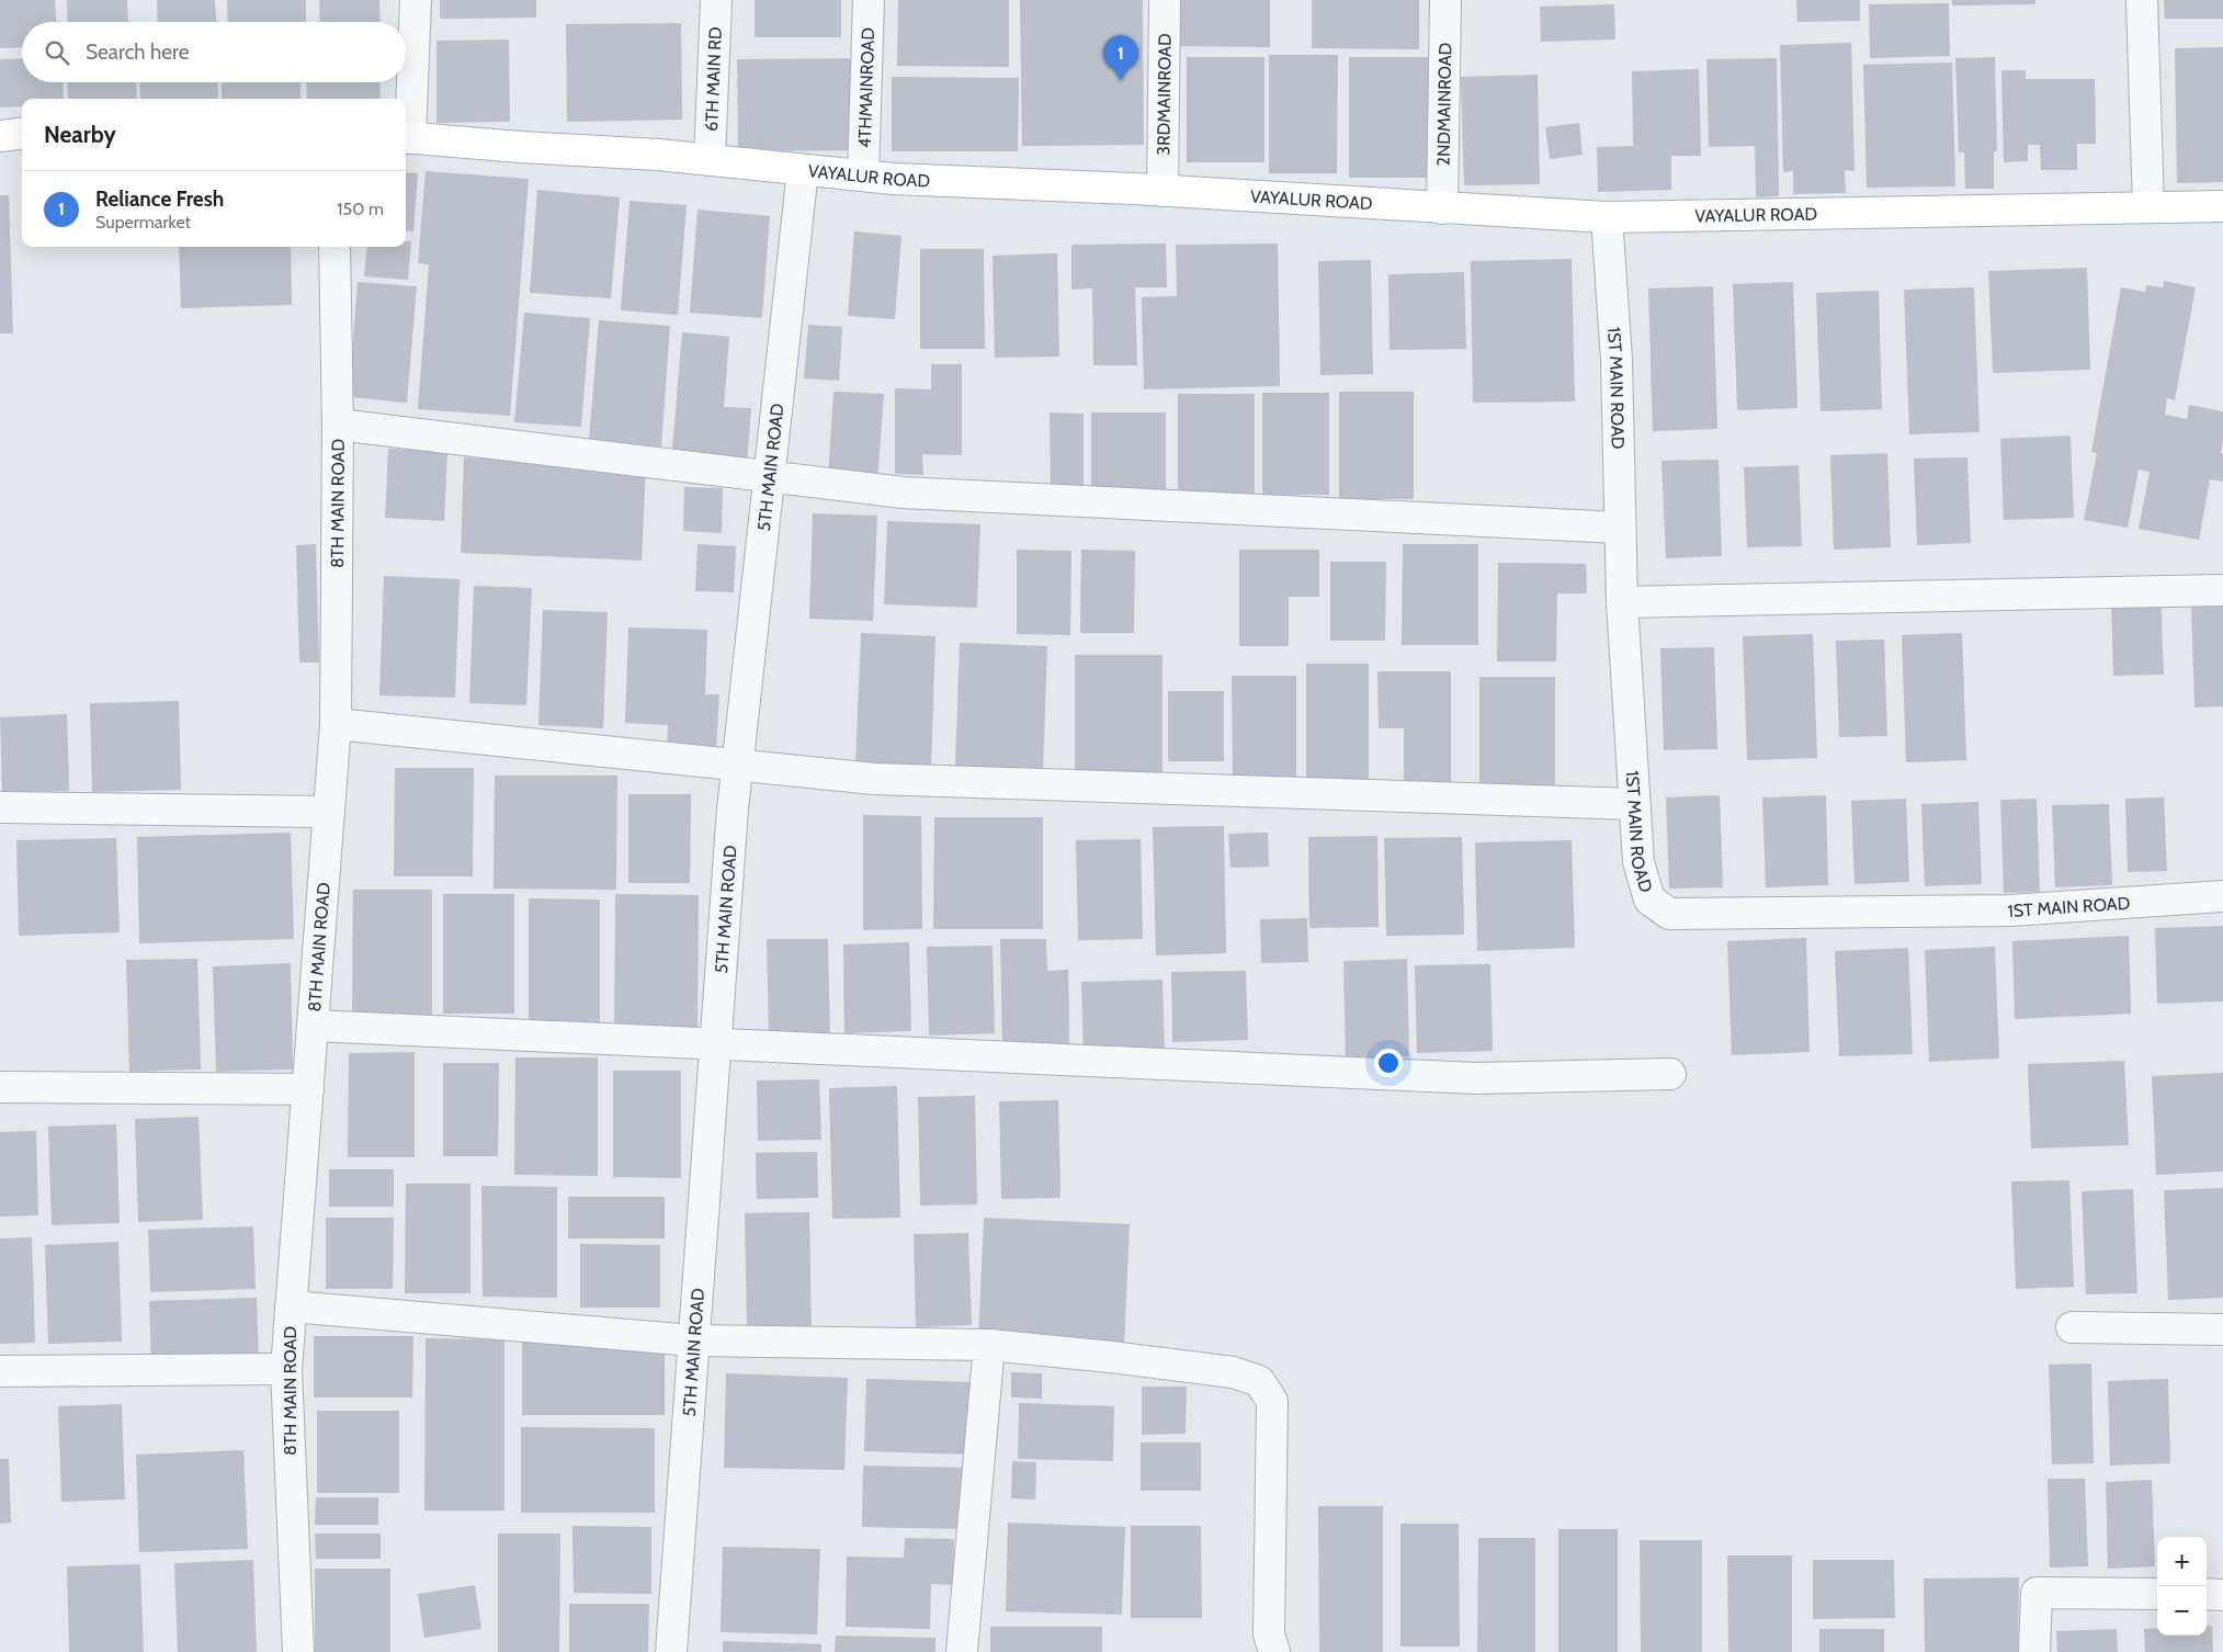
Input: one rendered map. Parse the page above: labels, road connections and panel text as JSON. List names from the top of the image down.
{
  "streets": {
    "main road": ["VAYALUR ROAD"],
    "street": [
      "6TH MAIN RD",
      "4THMAINROAD",
      "3RDMAINROAD",
      "2NDMAINROAD",
      "1ST MAIN ROAD",
      "5TH MAIN ROAD",
      "8TH MAIN ROAD"
    ]
  },
  "crossings": [
    ["6TH MAIN RD", "VAYALUR ROAD"],
    ["4THMAINROAD", "VAYALUR ROAD"],
    ["3RDMAINROAD", "VAYALUR ROAD"],
    ["2NDMAINROAD", "VAYALUR ROAD"],
    ["VAYALUR ROAD", "1ST MAIN ROAD"],
    ["VAYALUR ROAD", "5TH MAIN ROAD"]
  ],
  "page": {
    "search": "Search here",
    "pins": "1",
    "heading": "Nearby",
    "list": [
      {
        "mark": "1",
        "name": "Reliance Fresh",
        "note": "Supermarket",
        "value": "150 m"
      }
    ],
    "map_buttons": ["+", "−"]
  }
}
